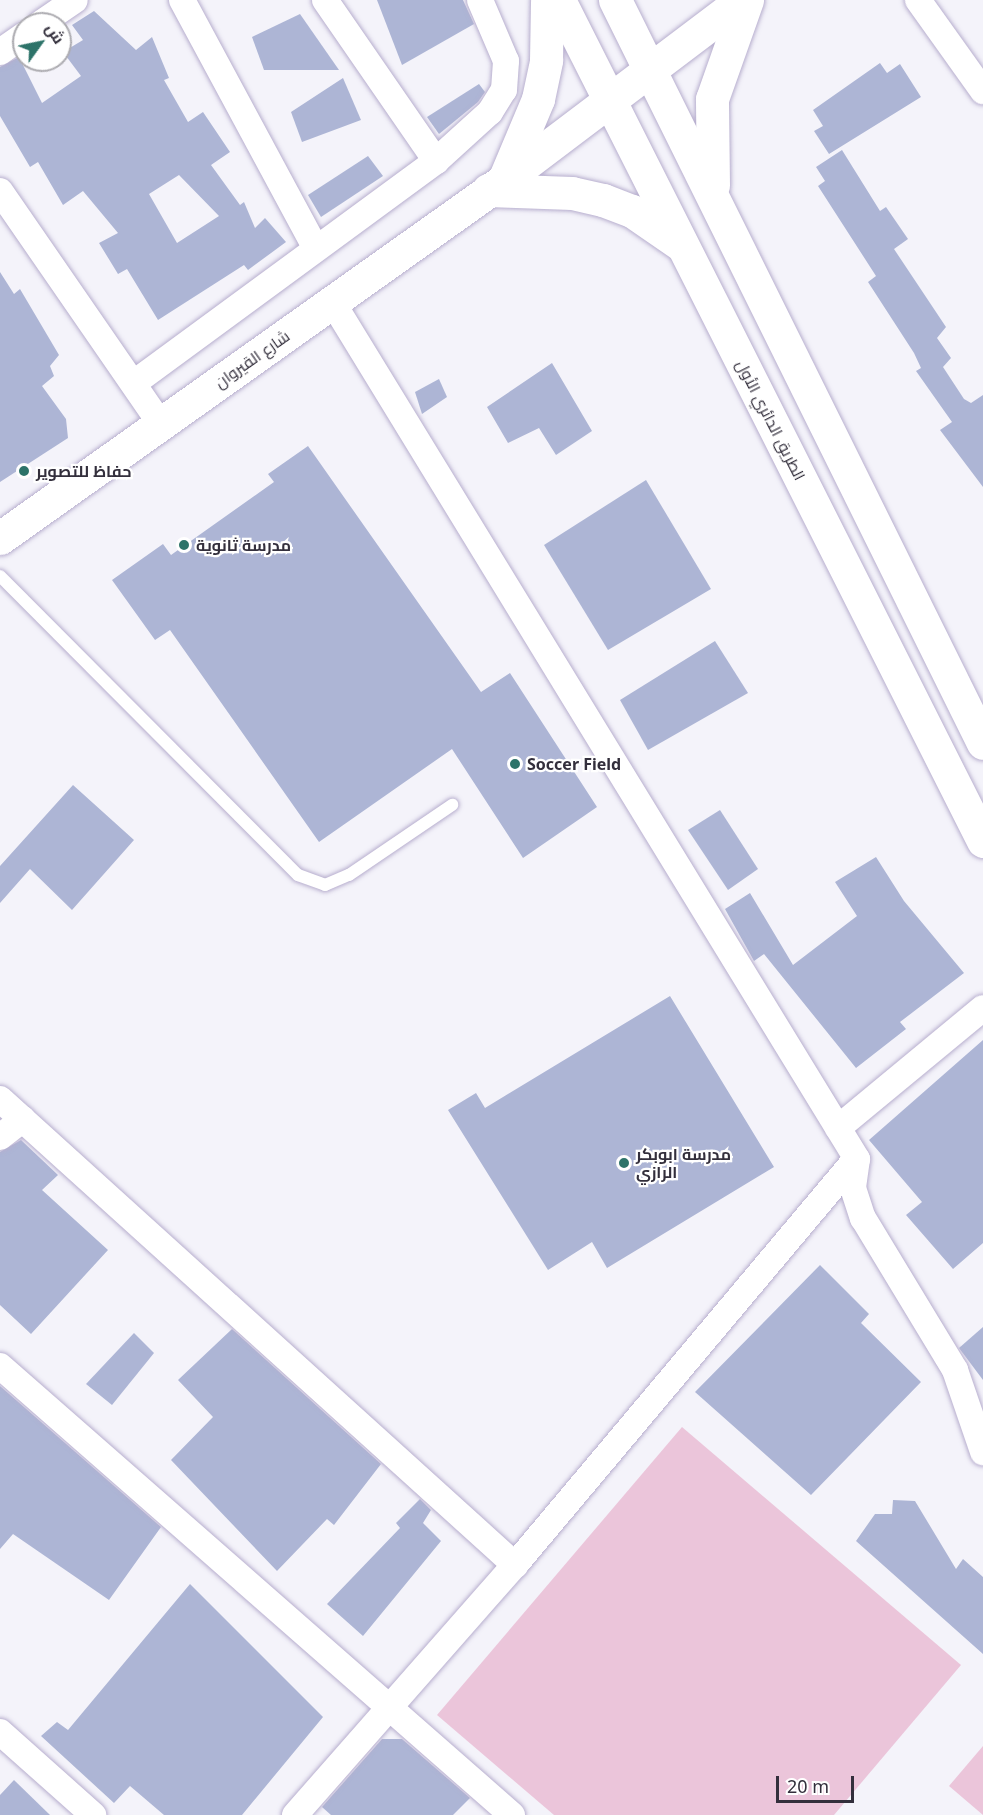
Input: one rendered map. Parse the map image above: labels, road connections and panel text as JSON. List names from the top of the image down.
{
  "streets": {
    "main road": ["شارع القيروان", "الطريق الدائري الأول"]
  },
  "crossings": [
    ["شارع القيروان", "الطريق الدائري الأول"]
  ],
  "places": [
    "حفاظ للتصوير",
    "مدرسة ثانوية",
    "Soccer Field",
    "مدرسة ابوبكر الرازي"
  ],
  "scale_bar": "20 m",
  "north": "top right"
}
